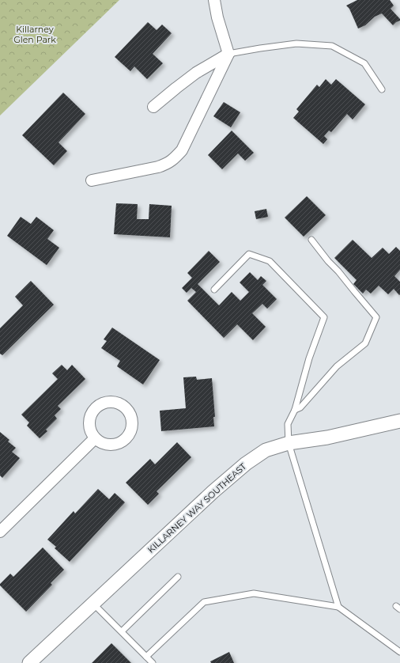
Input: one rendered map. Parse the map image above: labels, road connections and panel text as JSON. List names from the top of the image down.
{
  "streets": {
    "street": ["KILLARNEY WAY SOUTHEAST"]
  },
  "parks": ["Killarney Glen Park"]
}
